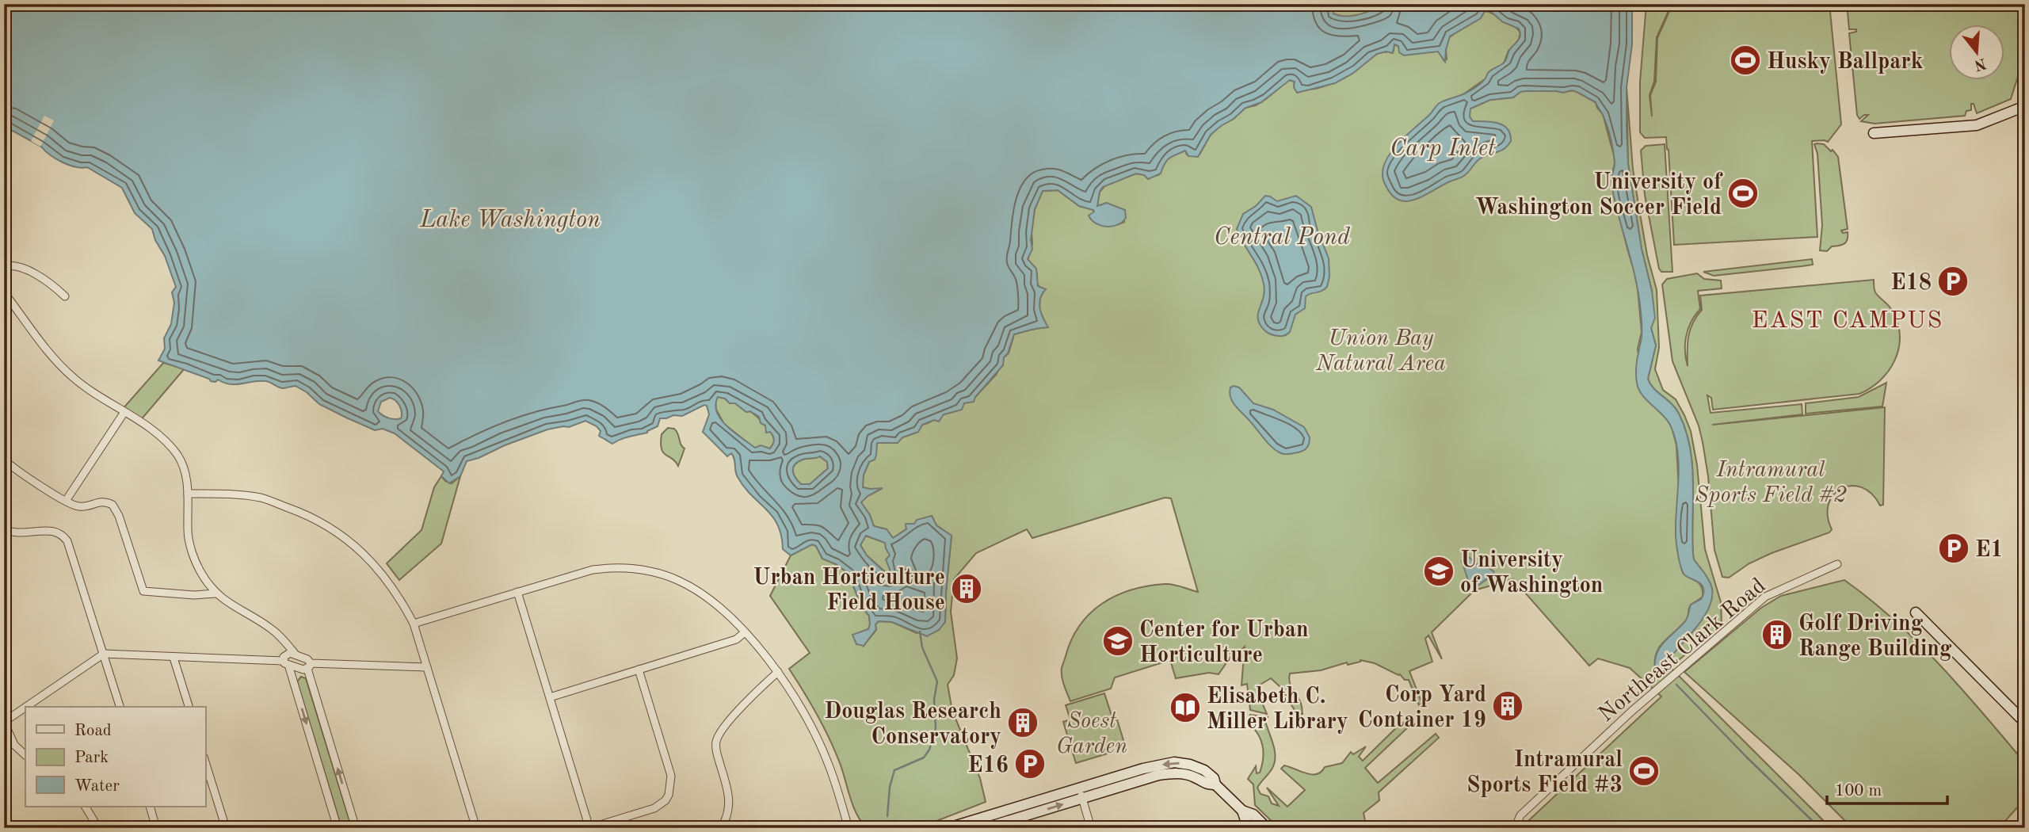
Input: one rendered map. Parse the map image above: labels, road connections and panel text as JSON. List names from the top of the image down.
{
  "streets": {
    "street": ["Northeast Clark Road"]
  },
  "districts": ["EAST CAMPUS"],
  "water": ["Carp Inlet", "Lake Washington", "Central Pond"],
  "parks": ["Union Bay Natural Area", "Intramural Sports Field #2", "Soest Garden"],
  "places": {
    "sports": ["Husky Ballpark", "University of Washington Soccer Field", "Intramural Sports Field #3"],
    "parking": ["E18", "E1", "E16"],
    "school or university": ["University of Washington", "Center for Urban Horticulture"],
    "building": [
      "Urban Horticulture Field House",
      "Golf Driving Range Building",
      "Corp Yard Container 19",
      "Douglas Research Conservatory"
    ],
    "library": ["Elisabeth C. Miller Library"]
  },
  "legend": ["Road", "Park", "Water"],
  "scale_bar": "100 m",
  "north": "bottom"
}
